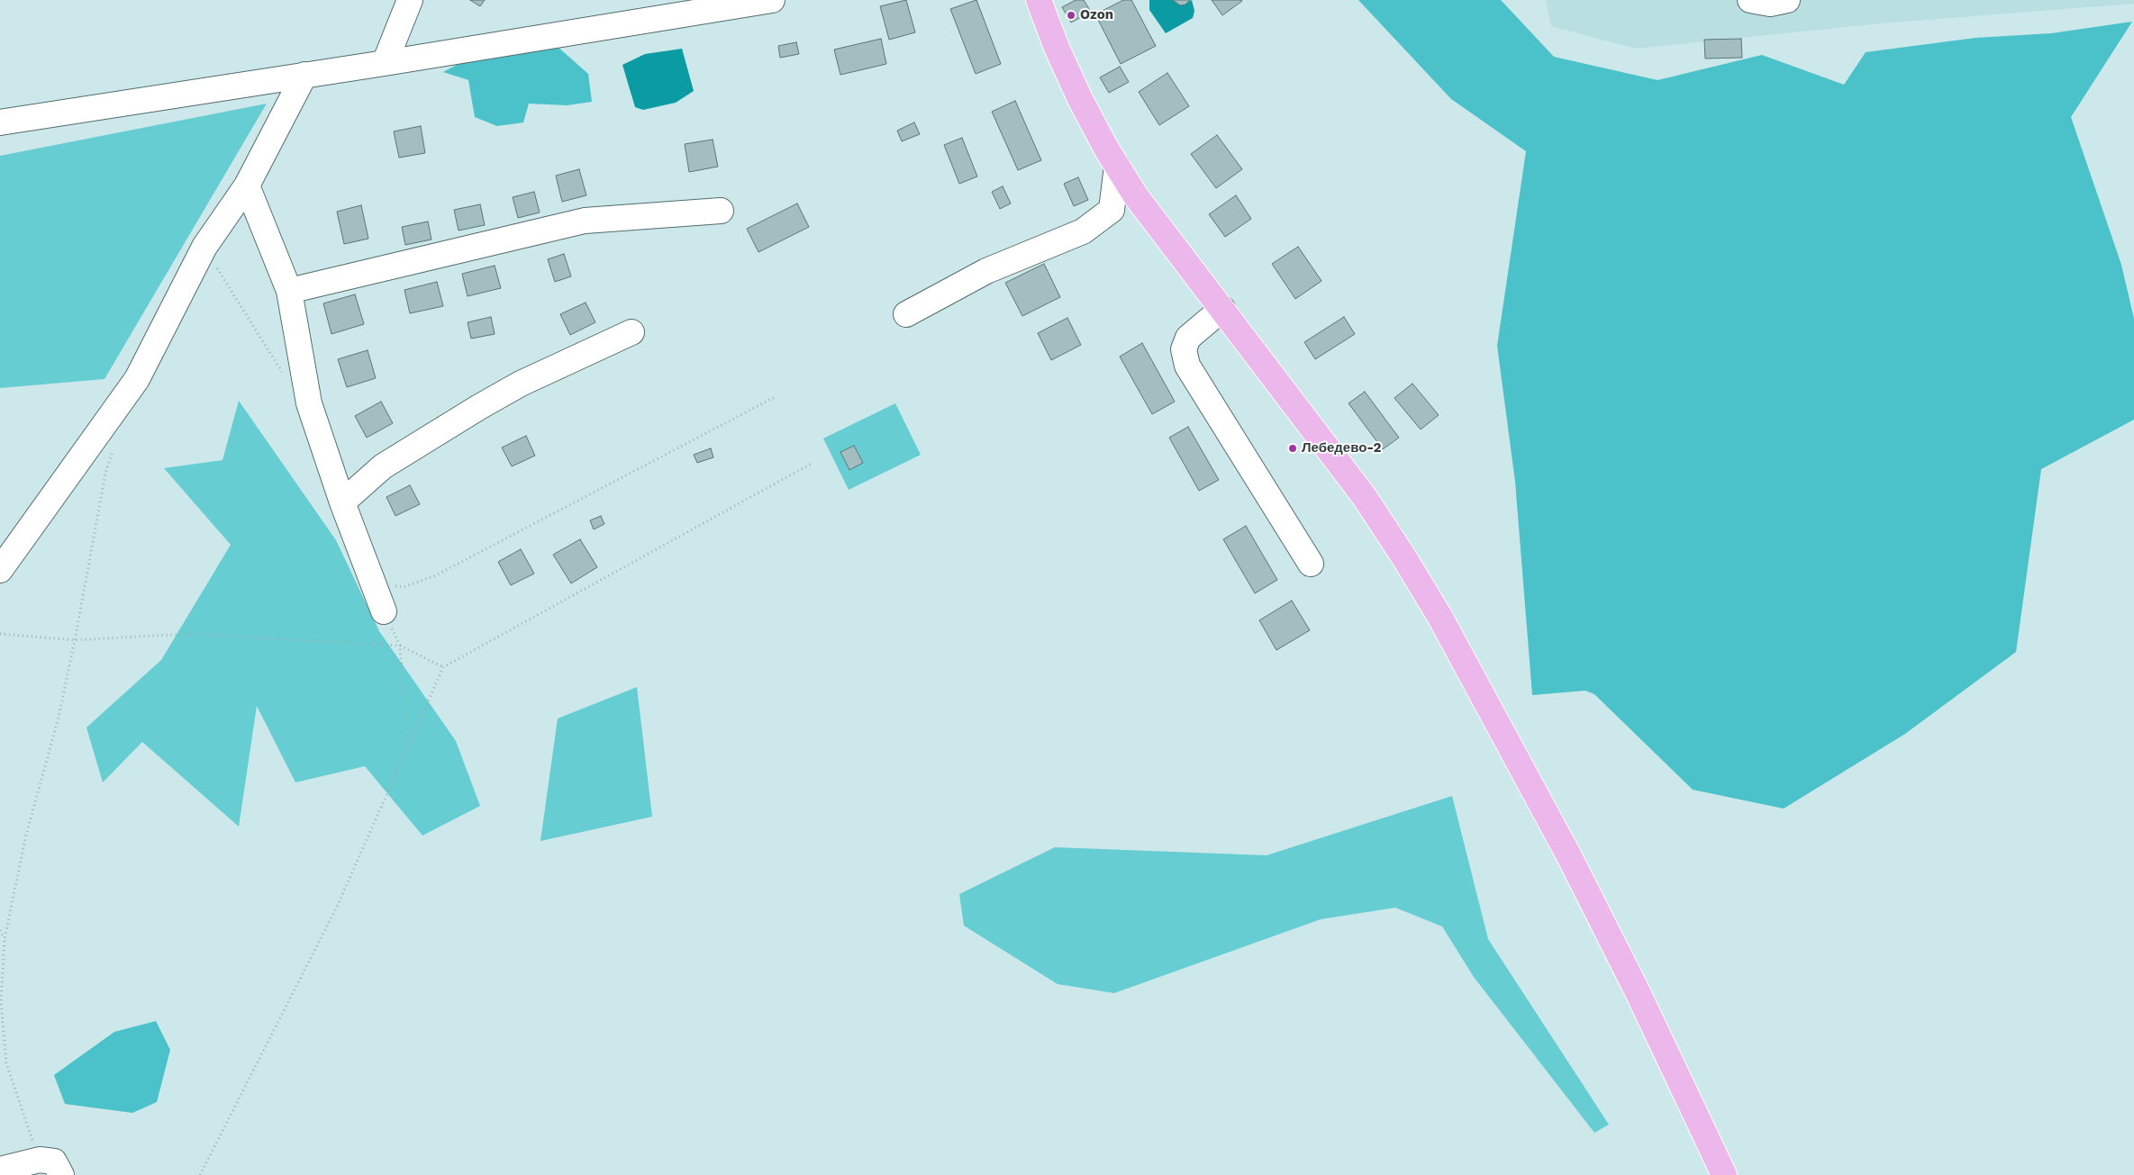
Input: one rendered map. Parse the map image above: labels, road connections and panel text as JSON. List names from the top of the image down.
{
  "places": ["Ozon", "Лебедево-2"]
}
